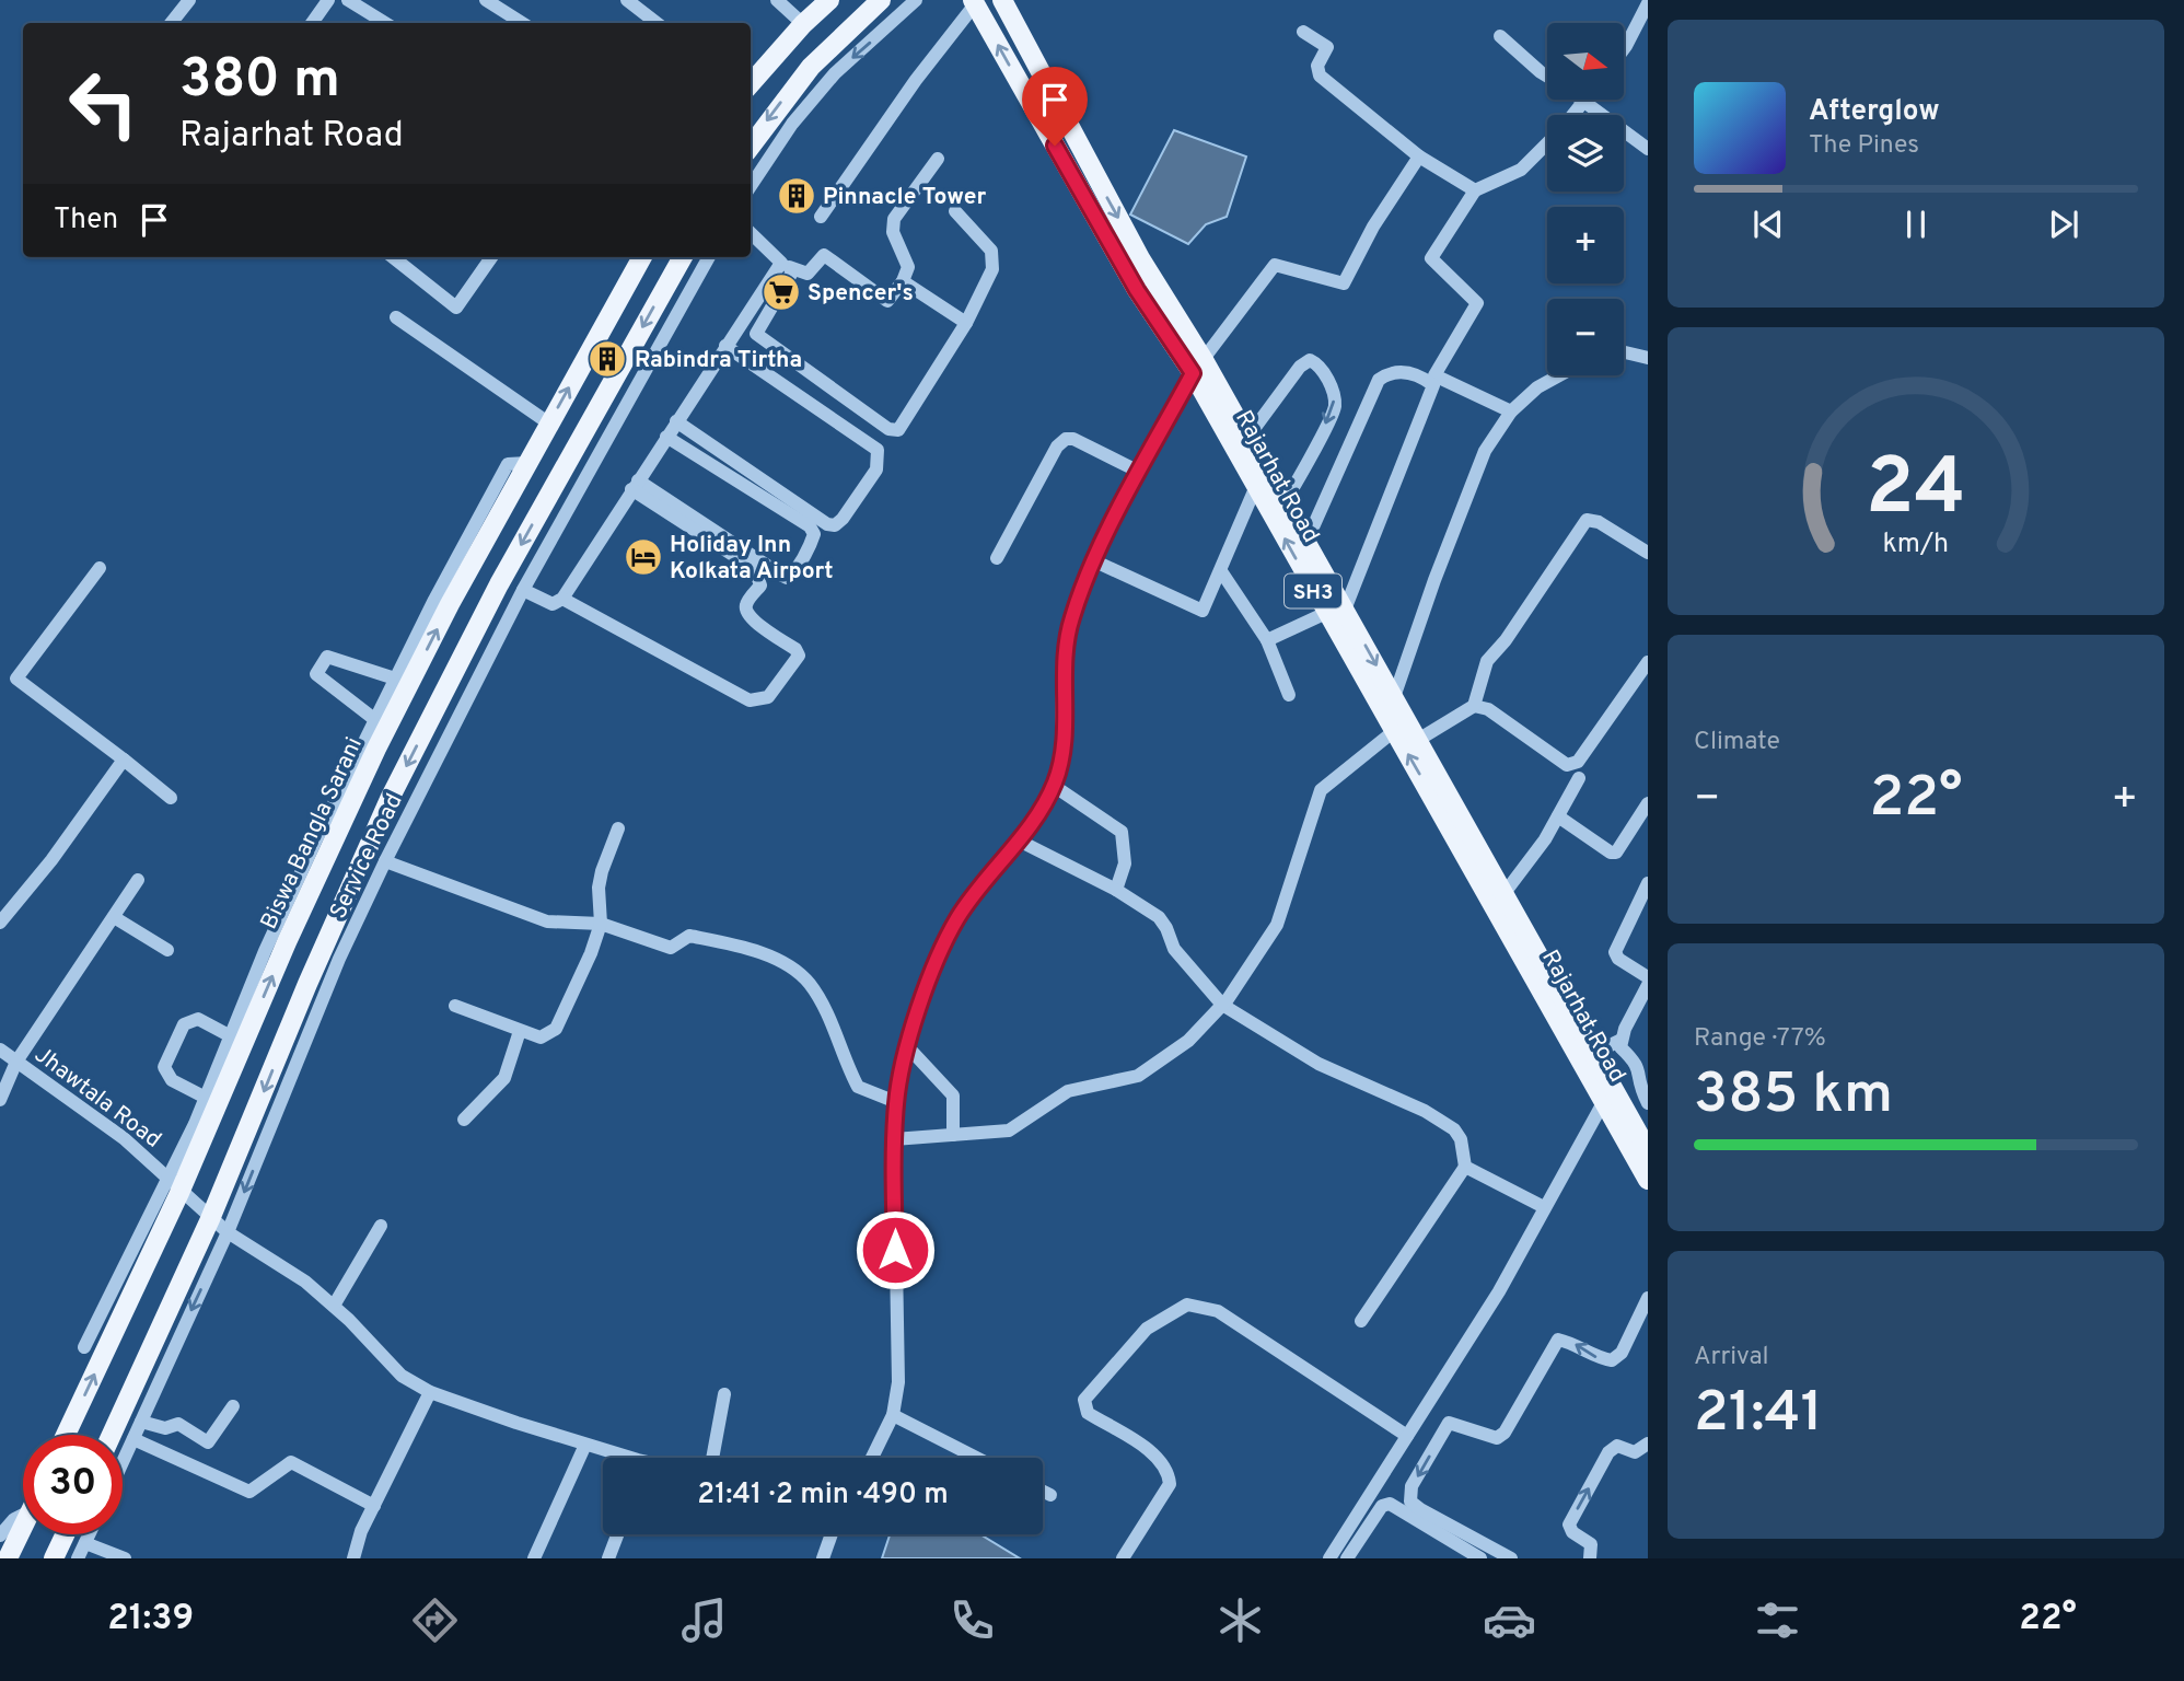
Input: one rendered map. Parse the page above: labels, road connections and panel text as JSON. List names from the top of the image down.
{
  "streets": {
    "main road": ["Rajarhat Road", "SH3", "Biswa Bangla Sarani"],
    "street": ["Service Road", "Jhawtala Road"]
  },
  "crossings": [
    ["Biswa Bangla Sarani", "Jhawtala Road"],
    ["Service Road", "Jhawtala Road"]
  ],
  "places": {
    "building": ["Pinnacle Tower", "Rabindra Tirtha"],
    "supermarket": ["Spencer's"],
    "hotel": ["Holiday Inn Kolkata Airport"]
  },
  "north": "right",
  "page": {
    "map_buttons": ["+", "−"],
    "turn": ["380 m", "Rajarhat Road"],
    "song": ["Afterglow", "The Pines"],
    "then": "Then",
    "tile": [
      "Climate",
      ["Range · 77%", "385 km"],
      ["Arrival", "21:41"]
    ],
    "heat": ["−", "22°", "+"],
    "limit": "30",
    "trip": "21:41 · 2 min · 490 m",
    "tabs": ["21:39", "22°"],
    "gauge": ["24", "km/h"]
  }
}
